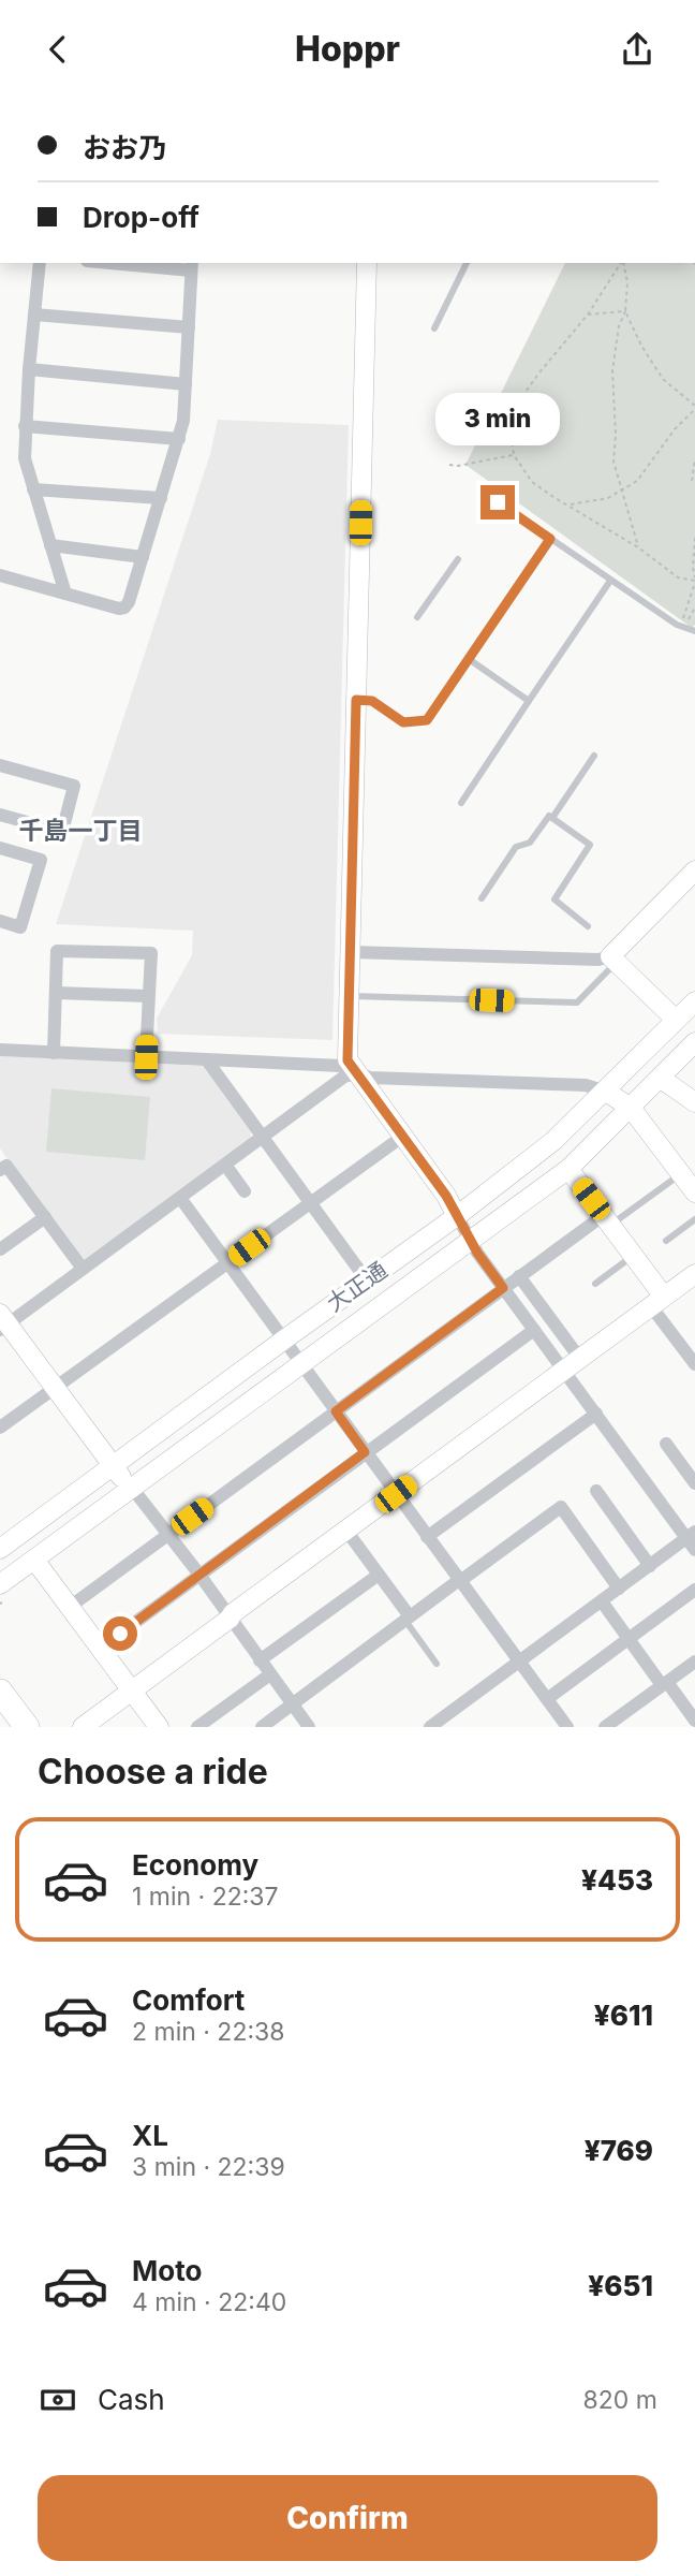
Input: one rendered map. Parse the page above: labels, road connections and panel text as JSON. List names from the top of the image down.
{
  "streets": {
    "street": ["大正通"]
  },
  "districts": ["千島一丁目"],
  "page": {
    "header": "Hoppr",
    "banner": ["おお乃", "Drop-off"],
    "bubble": "3 min",
    "heading": "Choose a ride",
    "list": [
      {
        "name": "Economy",
        "note": "1 min · 22:37",
        "value": "¥453"
      },
      {
        "name": "Comfort",
        "note": "2 min · 22:38",
        "value": "¥611"
      },
      {
        "name": "XL",
        "note": "3 min · 22:39",
        "value": "¥769"
      },
      {
        "name": "Moto",
        "note": "4 min · 22:40",
        "value": "¥651"
      }
    ],
    "pay": ["Cash", "820 m"],
    "buttons": "Confirm"
  }
}
